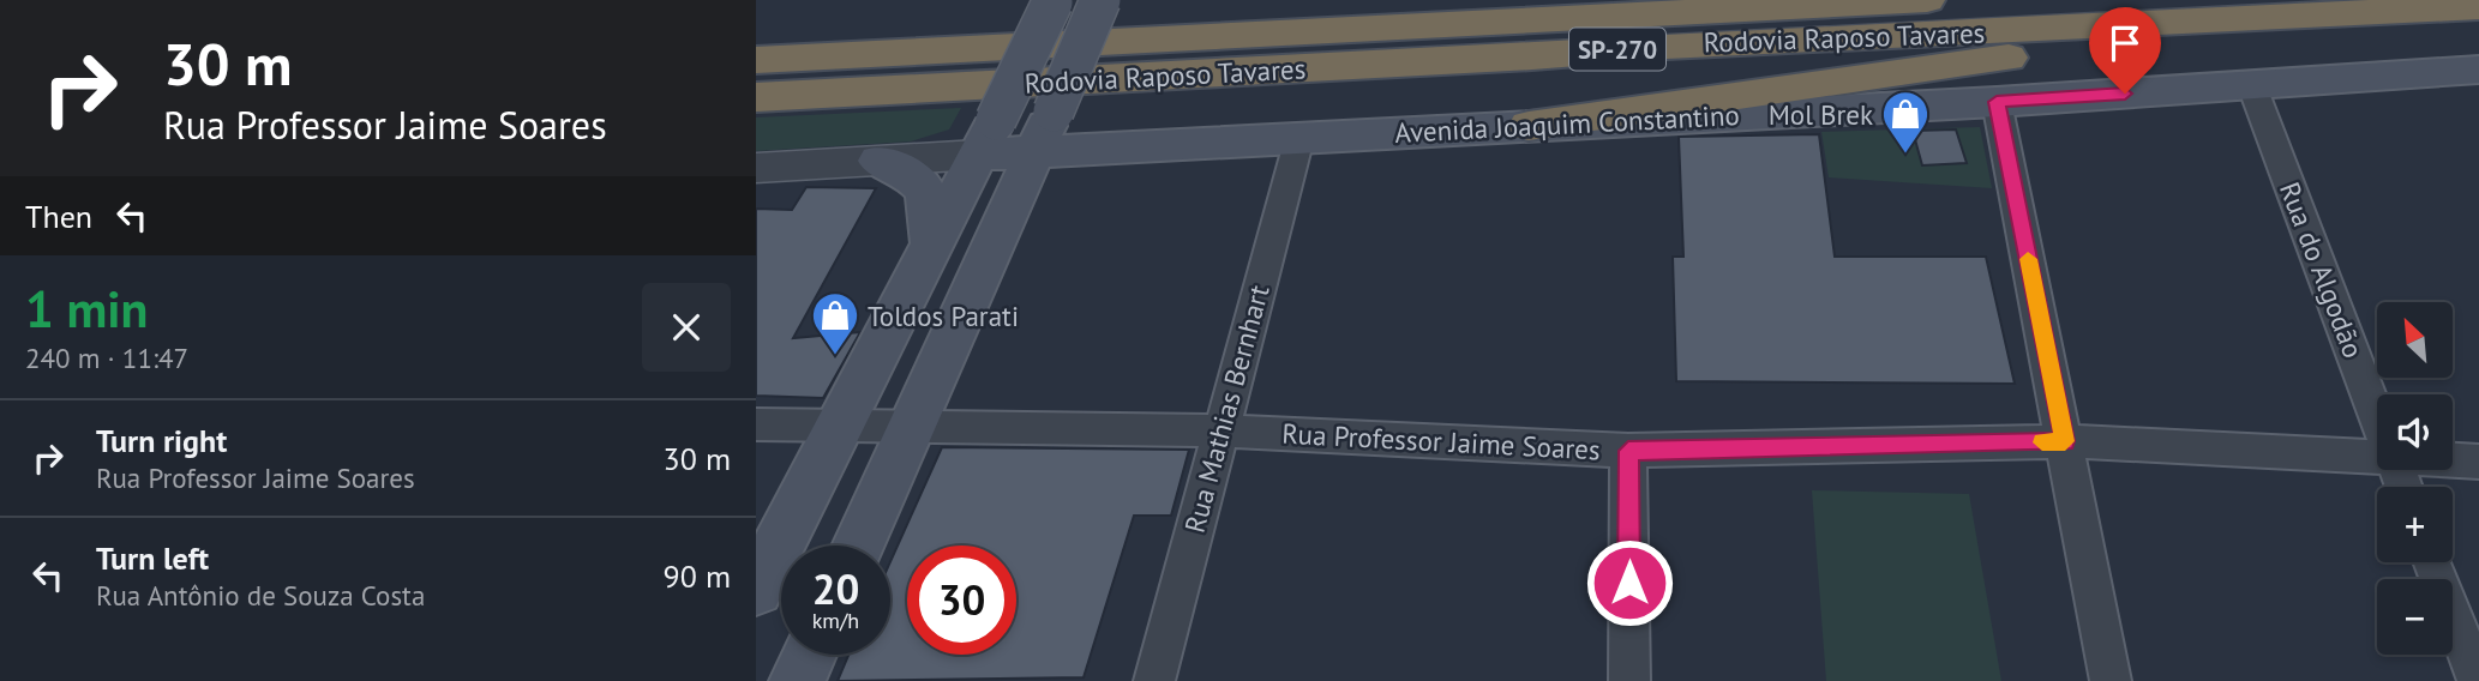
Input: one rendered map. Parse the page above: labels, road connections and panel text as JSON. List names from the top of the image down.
{
  "streets": {
    "highway": ["Rodovia Raposo Tavares", "SP-270"],
    "main road": ["Avenida Joaquim Constantino"],
    "street": ["Rua do Algodão", "Rua Mathias Bernhart", "Rua Professor Jaime Soares"]
  },
  "crossings": [
    ["Avenida Joaquim Constantino", "Rua do Algodão"],
    ["Avenida Joaquim Constantino", "Rua Mathias Bernhart"],
    ["Rua Mathias Bernhart", "Rua Professor Jaime Soares"]
  ],
  "places": {
    "shop": ["Mol Brek", "Toldos Parati"]
  },
  "north": "top left",
  "page": {
    "turn": ["30 m", "Rua Professor Jaime Soares"],
    "then": "Then",
    "heading": ["1 min", "240 m · 11:47"],
    "map_buttons": ["+", "−"],
    "list": [
      {
        "name": "Turn right",
        "note": "Rua Professor Jaime Soares",
        "value": "30 m"
      },
      {
        "name": "Turn left",
        "note": "Rua Antônio de Souza Costa",
        "value": "90 m"
      }
    ],
    "speed": "20 km/h",
    "limit": "30"
  }
}
